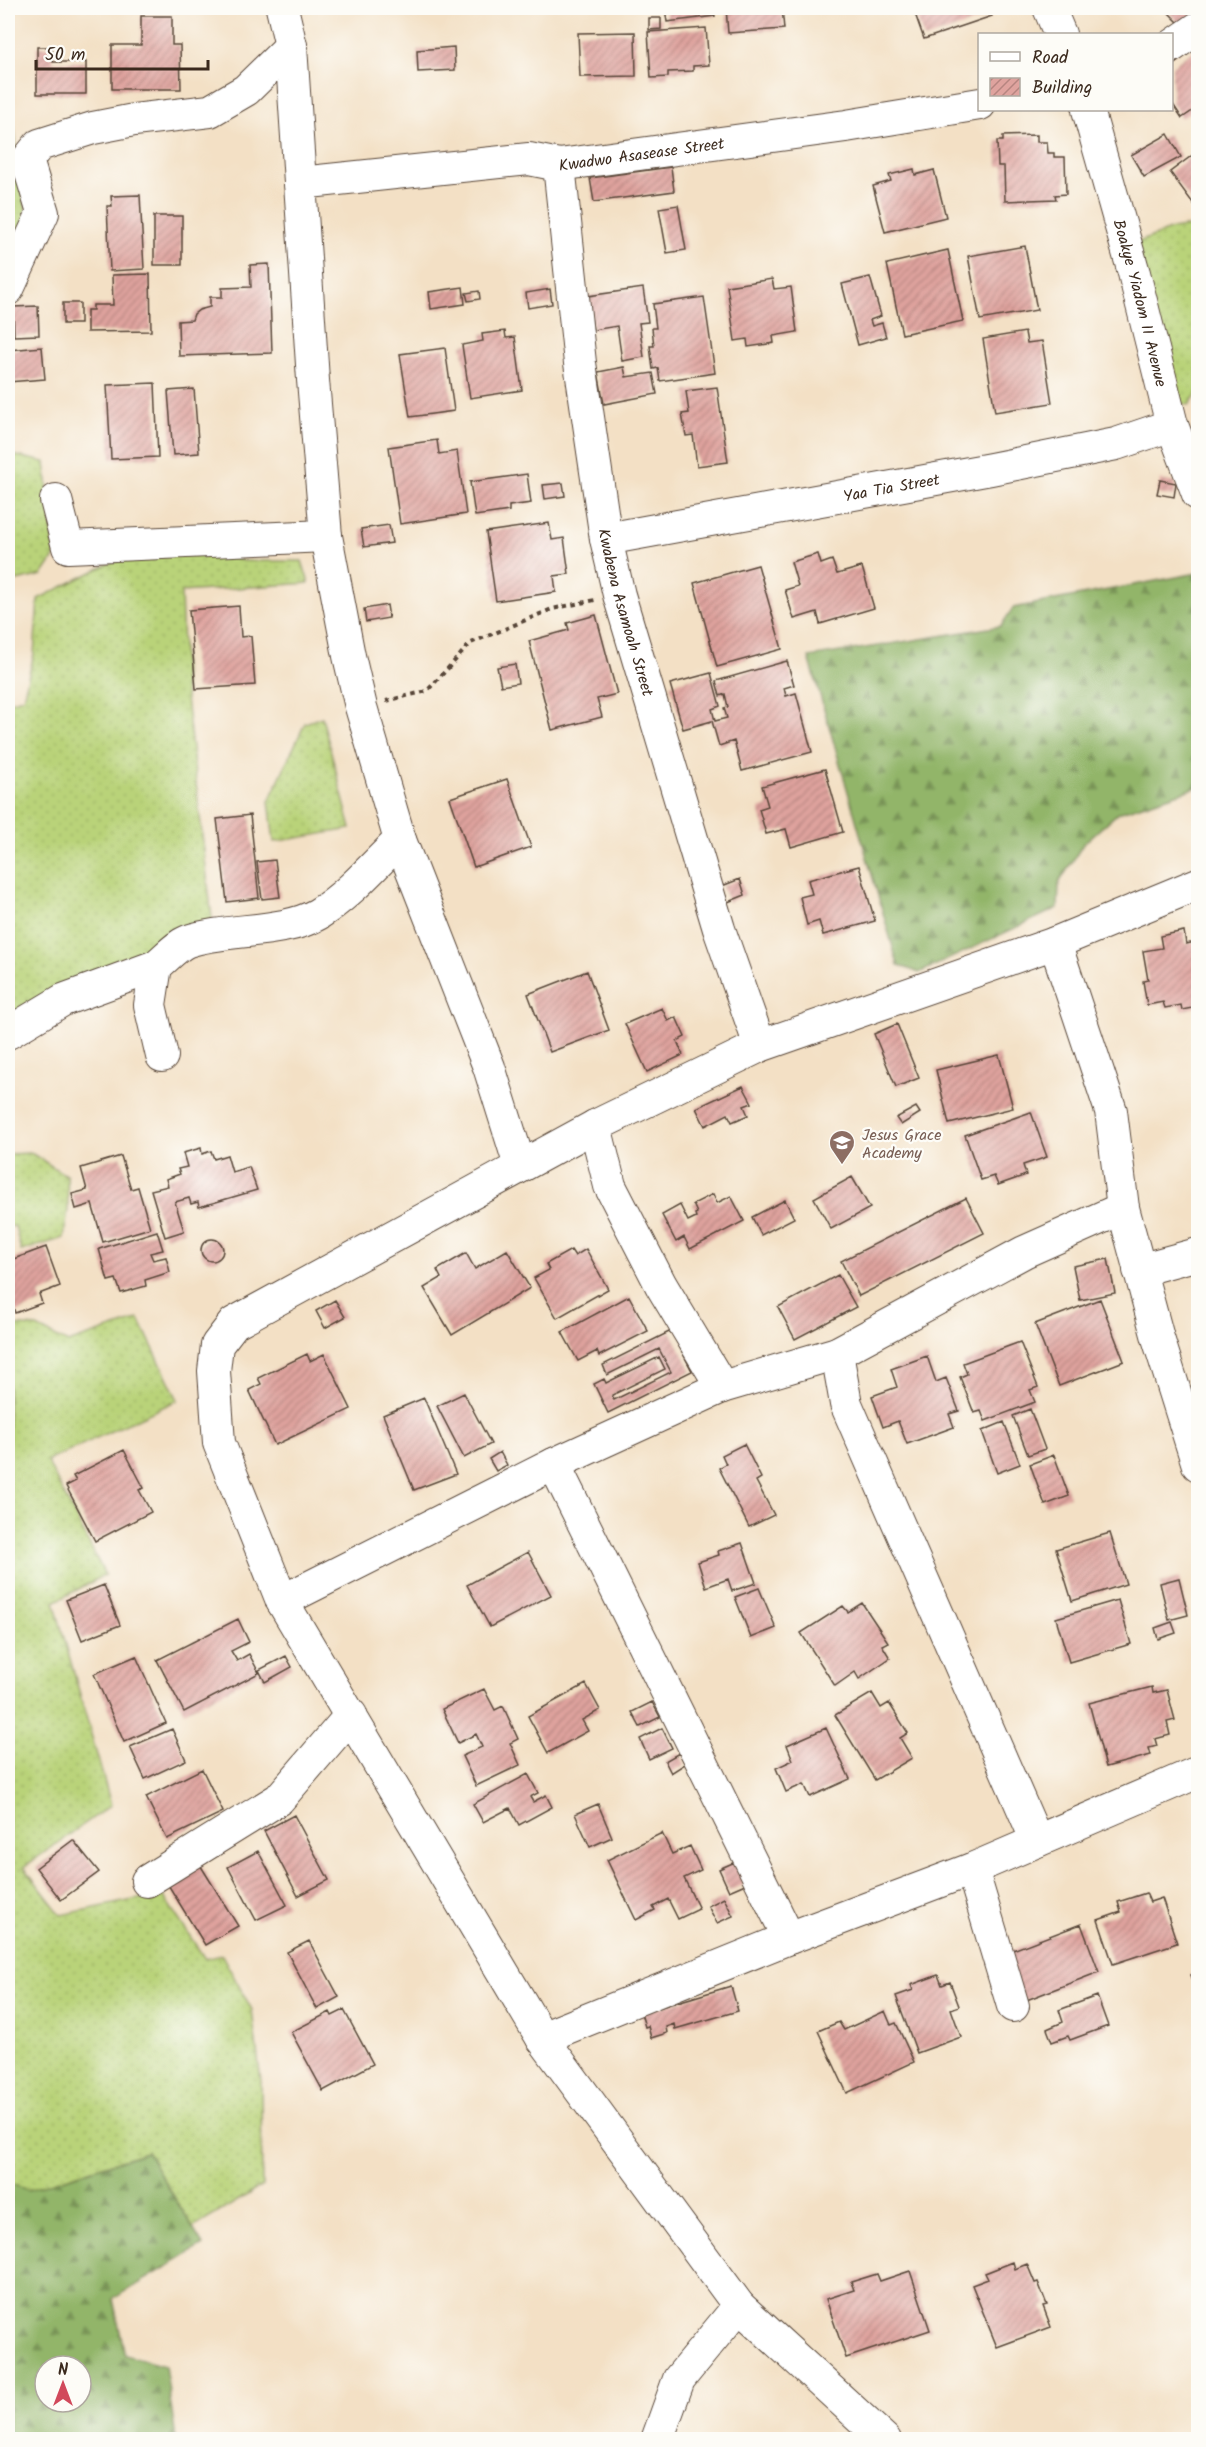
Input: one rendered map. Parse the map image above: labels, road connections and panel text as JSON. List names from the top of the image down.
{
  "streets": {
    "street": [
      "Kwadwo Asasease Street",
      "Boakye Yiadom II Avenue",
      "Yaa Tia Street",
      "Kwabena Asamoah Street"
    ]
  },
  "crossings": [
    ["Kwadwo Asasease Street", "Kwabena Asamoah Street"],
    ["Boakye Yiadom II Avenue", "Yaa Tia Street"],
    ["Yaa Tia Street", "Kwabena Asamoah Street"]
  ],
  "places": {
    "school or university": ["Jesus Grace Academy"]
  },
  "legend": ["Road", "Building"],
  "scale_bar": "50 m",
  "north": "top"
}
